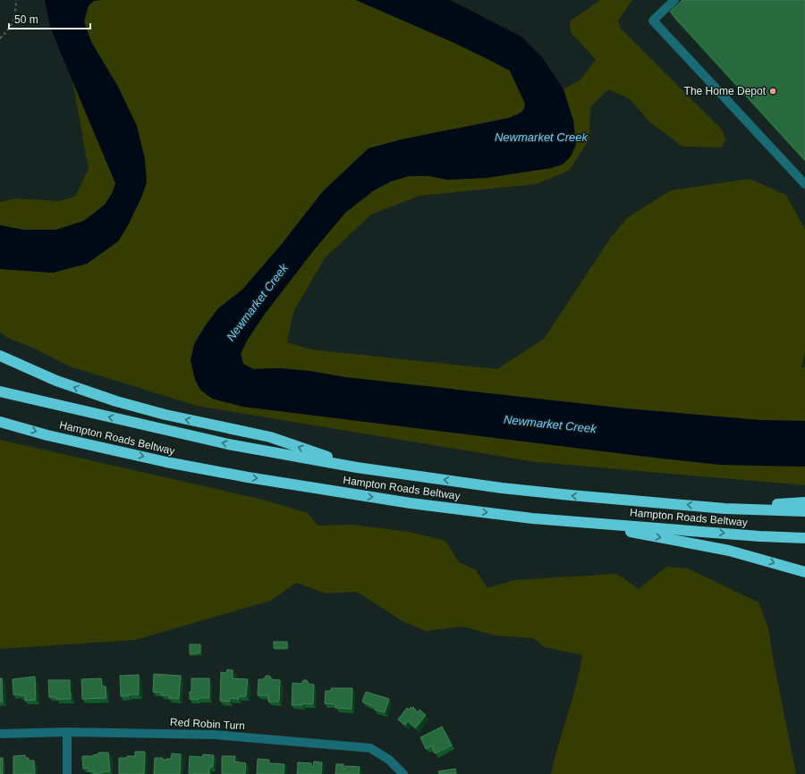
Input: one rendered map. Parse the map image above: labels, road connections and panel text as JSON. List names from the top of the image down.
{
  "streets": {
    "highway": ["Hampton Roads Beltway"],
    "street": ["Red Robin Turn"]
  },
  "water": ["Newmarket Creek"],
  "places": ["The Home Depot"],
  "scale_bar": "50 m"
}
